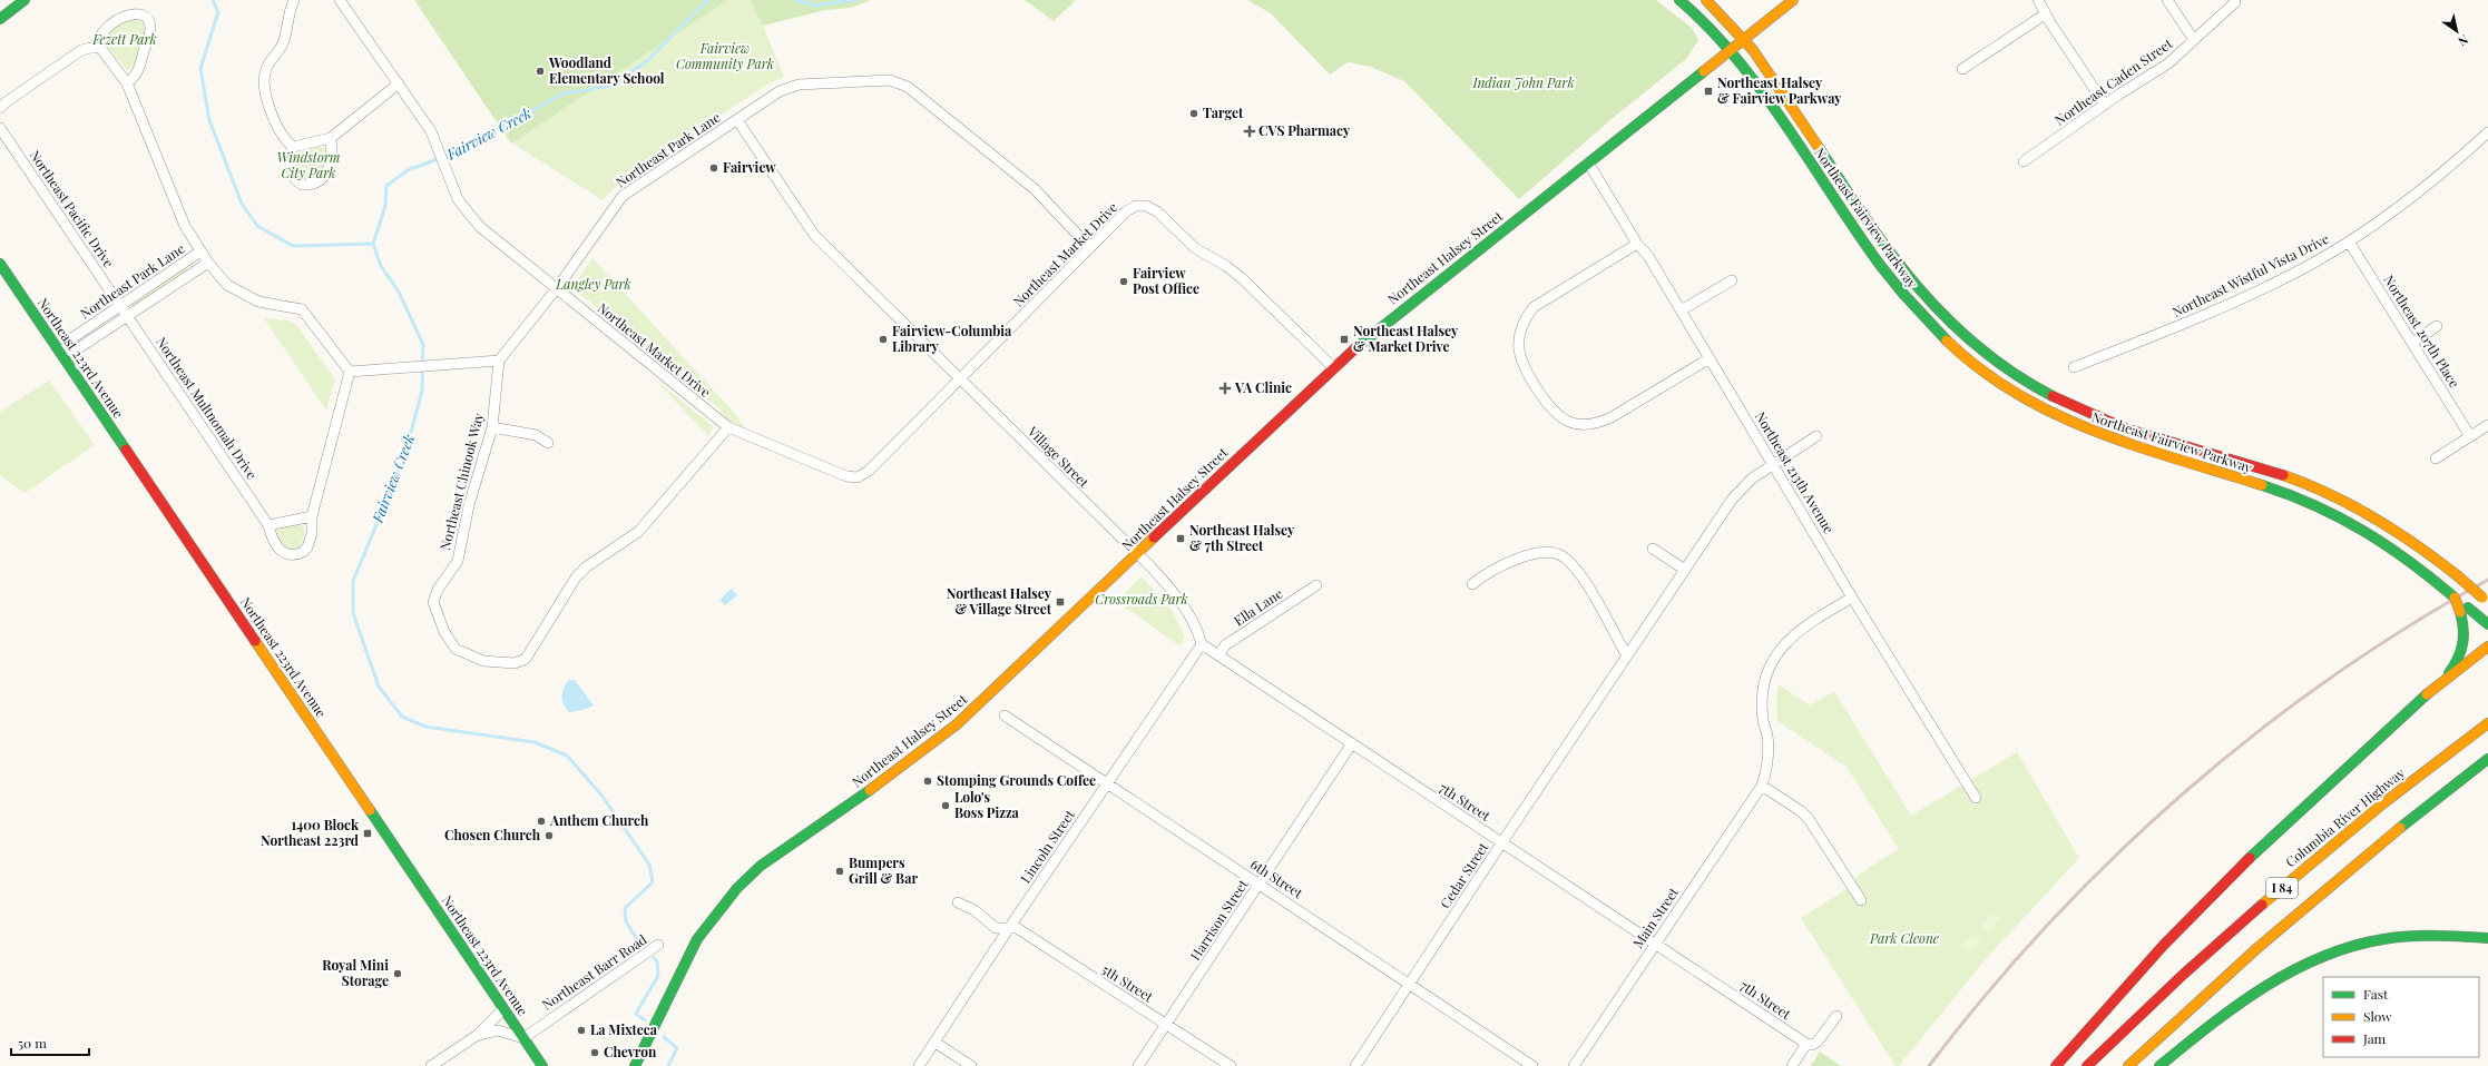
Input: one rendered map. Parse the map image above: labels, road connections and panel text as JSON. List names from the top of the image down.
{
  "streets": {
    "main road": [
      "Northeast Fairview Parkway",
      "Northeast Halsey Street",
      "Northeast 223rd Avenue",
      "Columbia River Highway",
      "I 84"
    ],
    "street": [
      "Northeast Caden Street",
      "Northeast Park Lane",
      "Northeast Pacific Drive",
      "Northeast Market Drive",
      "Northeast Wistful Vista Drive",
      "Northeast 207th Place",
      "Northeast Multnomah Drive",
      "Village Street",
      "Northeast 213th Avenue",
      "Northeast Chinook Way",
      "Ella Lane",
      "7th Street",
      "Lincoln Street",
      "Cedar Street",
      "6th Street",
      "Main Street",
      "Harrison Street",
      "Northeast Barr Road",
      "5th Street"
    ]
  },
  "crossings": [
    ["Northeast Park Lane", "Northeast Pacific Drive"],
    ["Northeast Park Lane", "Northeast Market Drive"],
    ["Northeast Park Lane", "Northeast 223rd Avenue"],
    ["Northeast Park Lane", "Northeast Multnomah Drive"],
    ["Northeast Park Lane", "Village Street"],
    ["Northeast Park Lane", "Northeast Chinook Way"],
    ["Northeast Pacific Drive", "Northeast Multnomah Drive"],
    ["Northeast Fairview Parkway", "Northeast Halsey Street"],
    ["Northeast Market Drive", "Northeast Halsey Street"],
    ["Northeast Market Drive", "Village Street"],
    ["Northeast Market Drive", "Northeast Chinook Way"],
    ["Northeast Halsey Street", "Village Street"],
    ["Northeast Halsey Street", "Northeast 213th Avenue"],
    ["Northeast Wistful Vista Drive", "Northeast 207th Place"],
    ["Northeast 223rd Avenue", "Northeast Barr Road"],
    ["Northeast 213th Avenue", "Cedar Street"],
    ["Ella Lane", "7th Street"],
    ["7th Street", "Lincoln Street"],
    ["7th Street", "Cedar Street"],
    ["7th Street", "Main Street"],
    ["7th Street", "Harrison Street"],
    ["Lincoln Street", "6th Street"],
    ["Lincoln Street", "5th Street"],
    ["Cedar Street", "6th Street"],
    ["6th Street", "Harrison Street"],
    ["Harrison Street", "5th Street"]
  ],
  "water": ["Fairview Creek"],
  "parks": [
    "Fezett Park",
    "Fairview Community Park",
    "Indian John Park",
    "Windstorm City Park",
    "Langley Park",
    "Crossroads Park",
    "Park Cleone"
  ],
  "places": {
    "other": [
      "Woodland Elementary School",
      "Target",
      "Fairview",
      "Fairview Post Office",
      "Fairview-Columbia Library",
      "Stomping Grounds Coffee",
      "Lolo's Boss Pizza",
      "Anthem Church",
      "Chosen Church",
      "Bumpers Grill & Bar",
      "Royal Mini Storage",
      "La Mixteca",
      "Chevron"
    ],
    "transit": [
      "Northeast Halsey & Fairview Parkway",
      "Northeast Halsey & Market Drive",
      "Northeast Halsey & 7th Street",
      "Northeast Halsey & Village Street",
      "1400 Block Northeast 223rd"
    ],
    "health": ["CVS Pharmacy", "VA Clinic"]
  },
  "legend": ["Fast", "Slow", "Jam"],
  "scale_bar": "50 m",
  "north": "bottom right"
}
